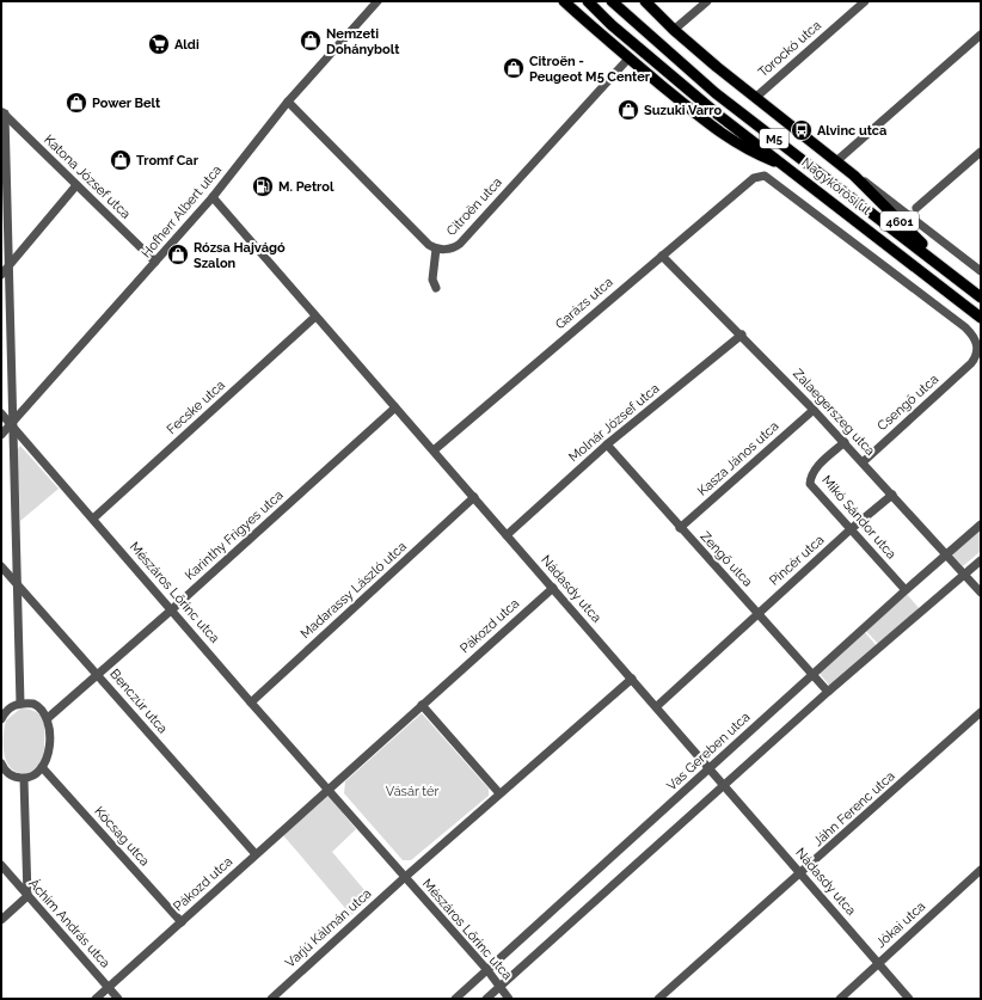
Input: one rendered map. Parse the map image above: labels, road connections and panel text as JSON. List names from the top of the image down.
{
  "streets": {
    "main road": ["M5", "Nagykőrösi út", "4601"],
    "street": [
      "Torockó utca",
      "Katona József utca",
      "Citroën utca",
      "Hofherr Albert utca",
      "Garázs utca",
      "Csengő utca",
      "Fecske utca",
      "Zalaegerszeg utca",
      "Molnár József utca",
      "Kasza János utca",
      "Mikó Sándor utca",
      "Karinthy Frigyes utca",
      "Zengő utca",
      "Pincér utca",
      "Nádasdy utca",
      "Madarassy László utca",
      "Mészáros Lőrinc utca",
      "Pákozd utca",
      "Benczúr utca",
      "Vas Gereben utca",
      "Jáhn Ferenc utca",
      "Kócsag utca",
      "Áchim András utca",
      "Jókai utca",
      "Varjú Kálmán utca"
    ]
  },
  "crossings": [
    ["Torockó utca", "Nagykőrösi út"],
    ["Katona József utca", "Hofherr Albert utca"],
    ["Nagykőrösi út", "4601"],
    ["Citroën utca", "Hofherr Albert utca"],
    ["Hofherr Albert utca", "Nádasdy utca"],
    ["Hofherr Albert utca", "Mészáros Lőrinc utca"],
    ["Garázs utca", "Csengő utca"],
    ["Garázs utca", "Zalaegerszeg utca"],
    ["Garázs utca", "Nádasdy utca"],
    ["Csengő utca", "Zalaegerszeg utca"],
    ["Fecske utca", "Nádasdy utca"],
    ["Fecske utca", "Mészáros Lőrinc utca"],
    ["Zalaegerszeg utca", "Molnár József utca"],
    ["Zalaegerszeg utca", "Kasza János utca"],
    ["Zalaegerszeg utca", "Mikó Sándor utca"],
    ["Zalaegerszeg utca", "Pincér utca"],
    ["Zalaegerszeg utca", "Vas Gereben utca"],
    ["Molnár József utca", "Zengő utca"],
    ["Molnár József utca", "Nádasdy utca"],
    ["Kasza János utca", "Zengő utca"],
    ["Mikó Sándor utca", "Pincér utca"],
    ["Mikó Sándor utca", "Vas Gereben utca"],
    ["Karinthy Frigyes utca", "Nádasdy utca"],
    ["Karinthy Frigyes utca", "Mészáros Lőrinc utca"],
    ["Karinthy Frigyes utca", "Benczúr utca"],
    ["Zengő utca", "Pincér utca"],
    ["Zengő utca", "Vas Gereben utca"],
    ["Pincér utca", "Nádasdy utca"],
    ["Nádasdy utca", "Madarassy László utca"],
    ["Nádasdy utca", "Pákozd utca"],
    ["Nádasdy utca", "Vas Gereben utca"],
    ["Nádasdy utca", "Jáhn Ferenc utca"],
    ["Nádasdy utca", "Jókai utca"],
    ["Madarassy László utca", "Mészáros Lőrinc utca"],
    ["Mészáros Lőrinc utca", "Pákozd utca"],
    ["Mészáros Lőrinc utca", "Vas Gereben utca"],
    ["Mészáros Lőrinc utca", "Varjú Kálmán utca"],
    ["Pákozd utca", "Benczúr utca"],
    ["Pákozd utca", "Kócsag utca"],
    ["Pákozd utca", "Áchim András utca"]
  ],
  "parks": ["Vásár tér"],
  "places": {
    "shop": [
      "Nemzeti Dohánybolt",
      "Citroën - Peugeot M5 Center",
      "Power Belt",
      "Suzuki Varro",
      "Tromf Car",
      "Rózsa Hajvágó Szalon"
    ],
    "supermarket": ["Aldi"],
    "bus stop": ["Alvinc utca"],
    "fuel station": ["M. Petrol"]
  }
}
